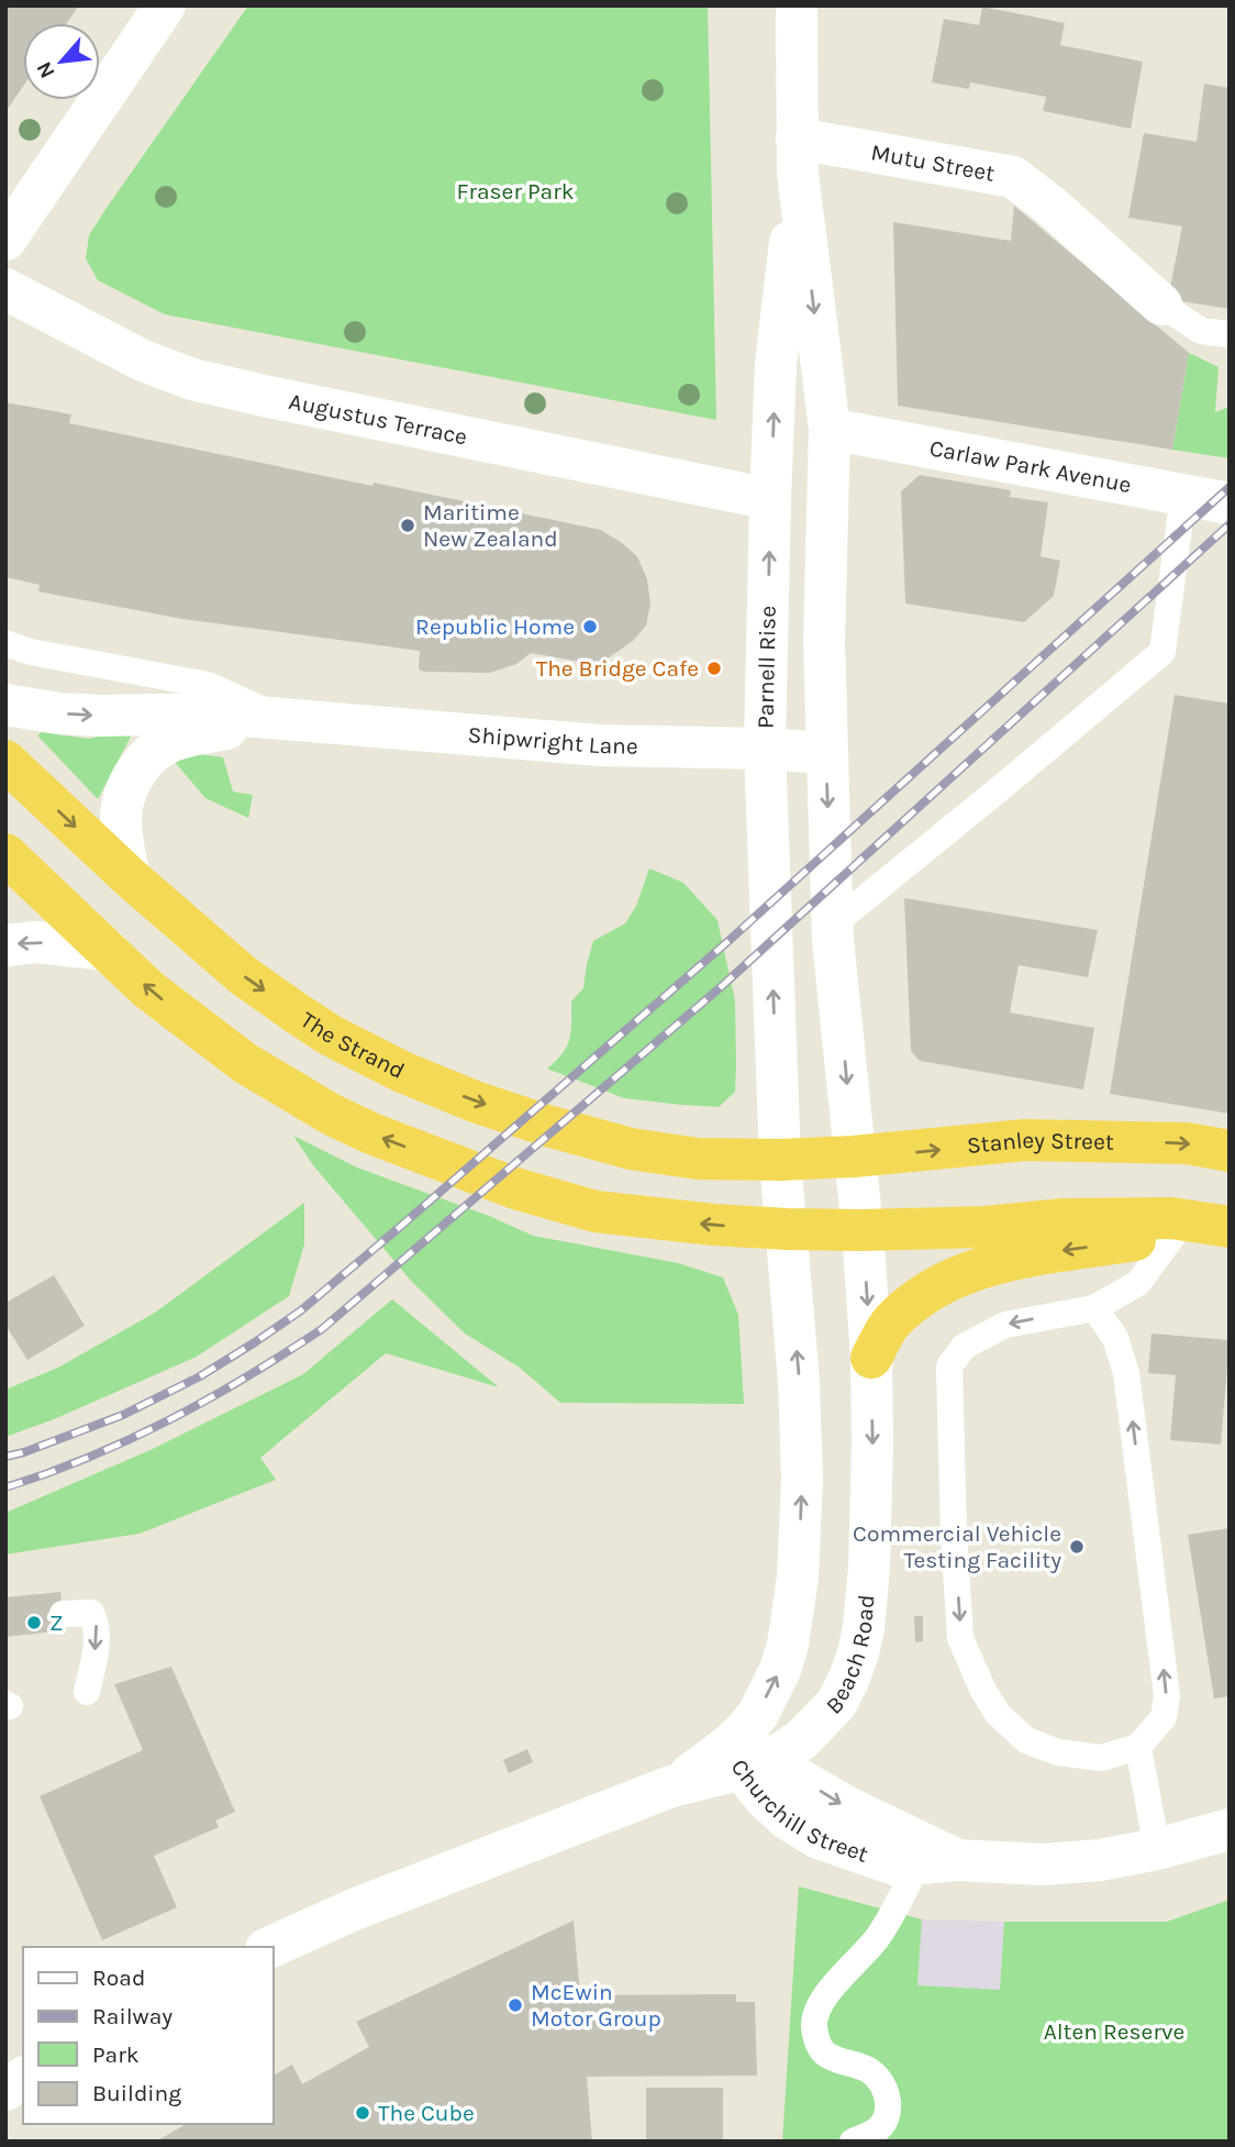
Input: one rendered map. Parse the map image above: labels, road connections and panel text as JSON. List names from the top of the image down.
{
  "streets": {
    "highway": ["The Strand", "Stanley Street"],
    "main road": [
      "Mutu Street",
      "Augustus Terrace",
      "Carlaw Park Avenue",
      "Parnell Rise",
      "Shipwright Lane",
      "Beach Road",
      "Churchill Street"
    ]
  },
  "crossings": [
    ["Mutu Street", "Parnell Rise"],
    ["Augustus Terrace", "Parnell Rise"],
    ["Carlaw Park Avenue", "Parnell Rise"],
    ["Parnell Rise", "Shipwright Lane"],
    ["Parnell Rise", "The Strand"],
    ["Parnell Rise", "Stanley Street"],
    ["Parnell Rise", "Beach Road"],
    ["Shipwright Lane", "The Strand"],
    ["The Strand", "Stanley Street"],
    ["Beach Road", "Churchill Street"]
  ],
  "parks": ["Fraser Park", "Alten Reserve"],
  "places": [
    "Maritime New Zealand",
    "Republic Home",
    "The Bridge Cafe",
    "Commercial Vehicle Testing Facility",
    "Z",
    "McEwin Motor Group",
    "The Cube"
  ],
  "legend": [
    "Road",
    "Railway",
    "Park",
    "Building"
  ],
  "north": "bottom left"
}
